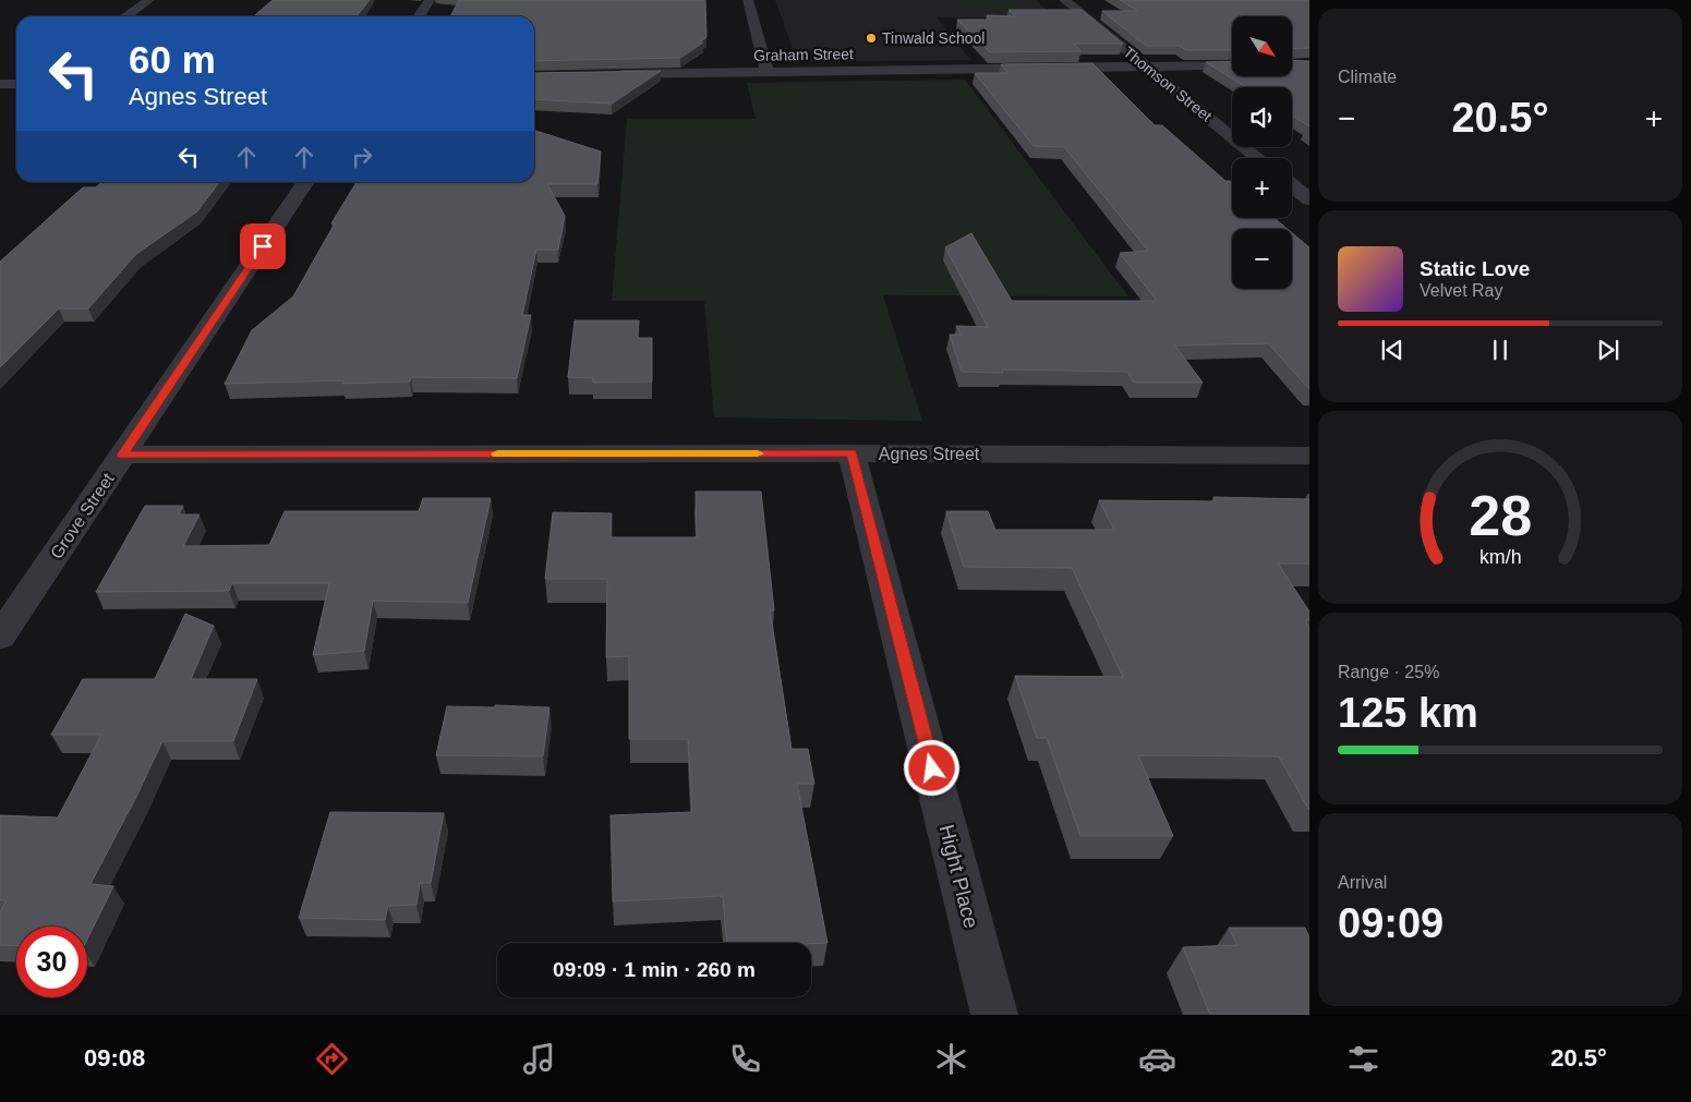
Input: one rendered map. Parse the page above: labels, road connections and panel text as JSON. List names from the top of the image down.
{
  "streets": {
    "street": [
      "Graham Street",
      "Thomson Street",
      "Agnes Street",
      "Grove Street",
      "Hight Place"
    ]
  },
  "crossings": [
    ["Graham Street", "Thomson Street"],
    ["Agnes Street", "Grove Street"],
    ["Agnes Street", "Hight Place"]
  ],
  "places": ["Tinwald School"],
  "north": "bottom right",
  "page": {
    "tile": [
      "Climate",
      ["Range · 25%", "125 km"],
      ["Arrival", "09:09"]
    ],
    "map_buttons": ["+", "−"],
    "turn": ["60 m", "Agnes Street"],
    "heat": ["−", "20.5°", "+"],
    "song": ["Static Love", "Velvet Ray"],
    "limit": "30",
    "trip": "09:09 · 1 min · 260 m",
    "tabs": ["09:08", "20.5°"],
    "gauge": ["28", "km/h"]
  }
}
